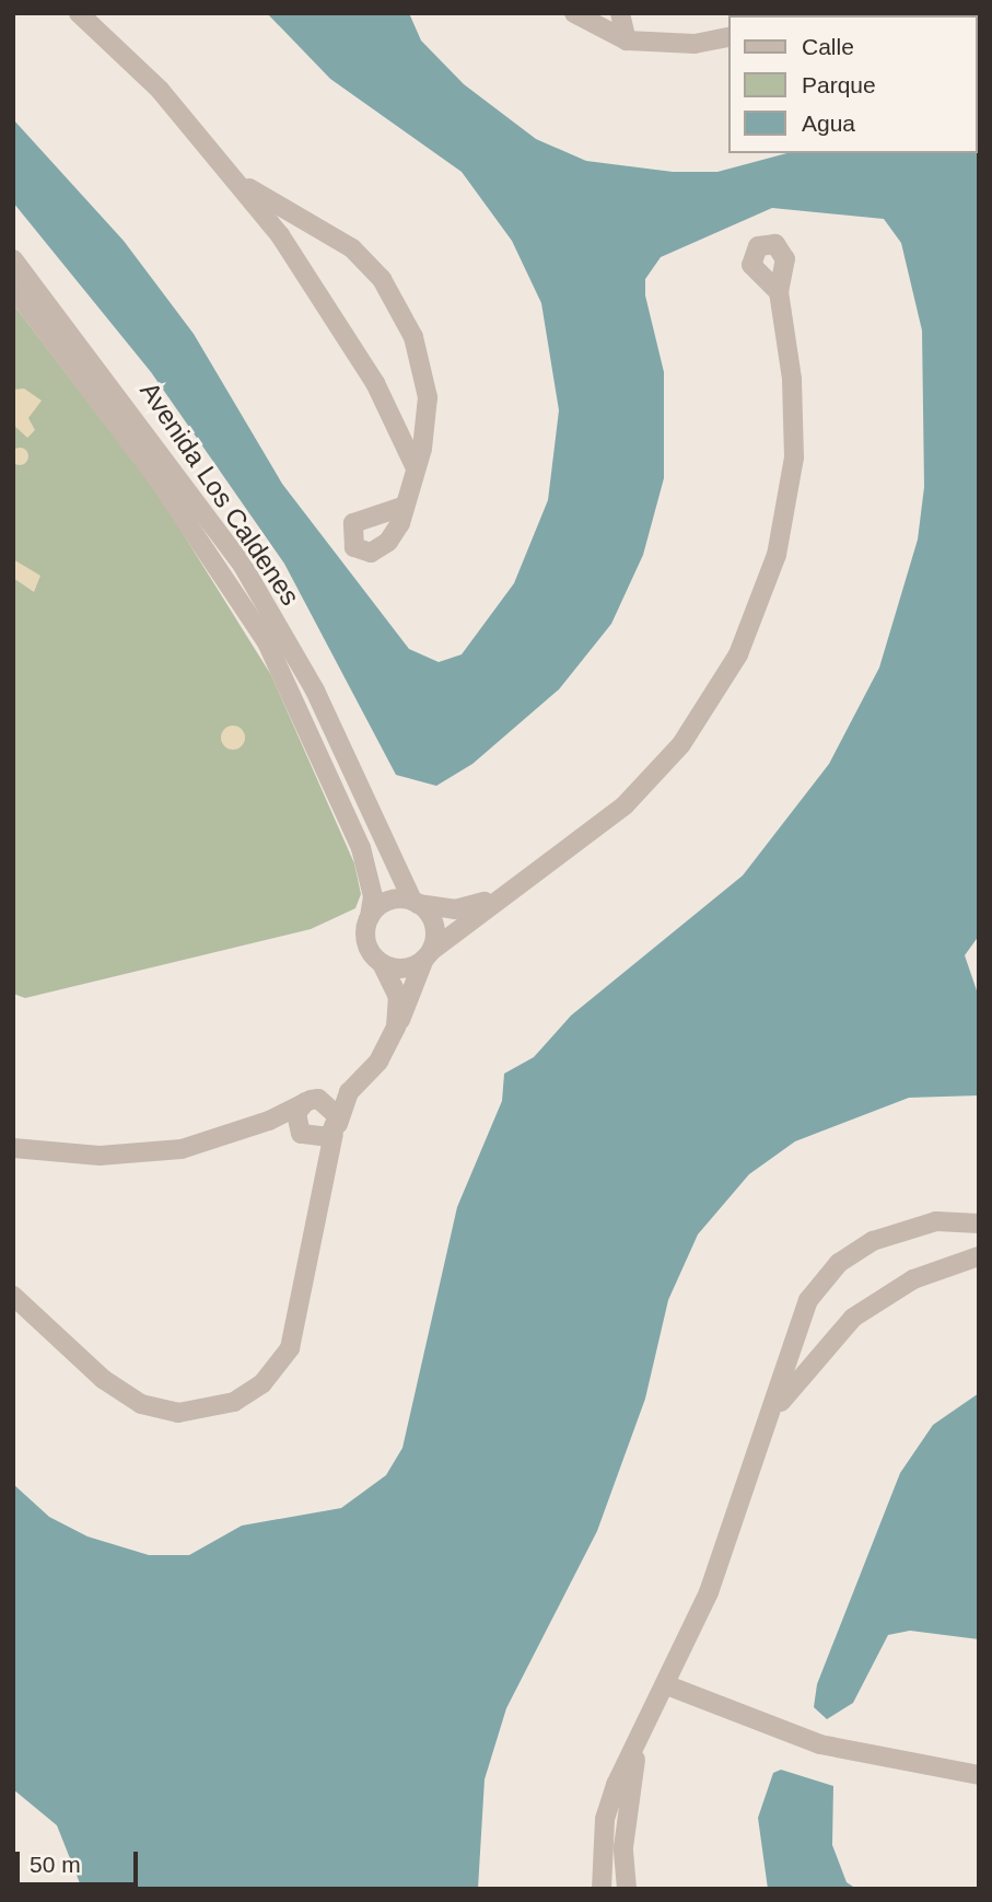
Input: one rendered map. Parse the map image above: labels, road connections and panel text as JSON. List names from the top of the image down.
{
  "streets": {
    "street": ["Avenida Los Caldenes"]
  },
  "legend": ["Calle", "Parque", "Agua"],
  "scale_bar": "50 m"
}
